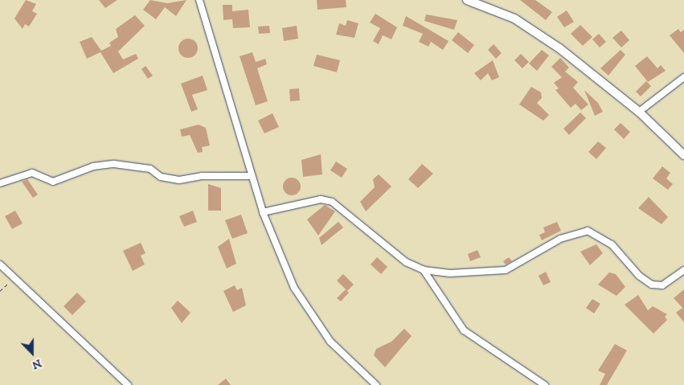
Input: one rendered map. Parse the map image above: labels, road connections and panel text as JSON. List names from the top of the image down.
{
  "north": "bottom"
}
